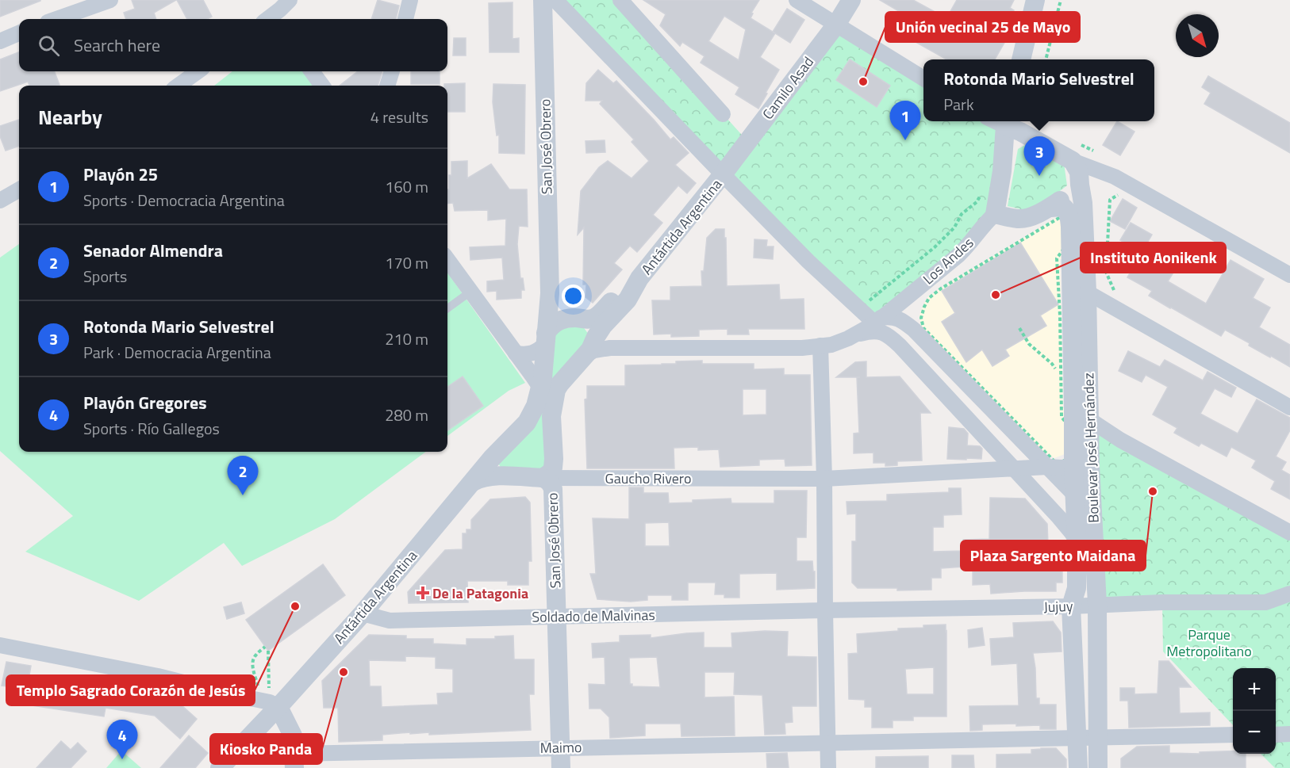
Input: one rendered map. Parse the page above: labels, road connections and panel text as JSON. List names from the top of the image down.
{
  "streets": {
    "street": [
      "Camilo Asad",
      "San José Obrero",
      "Antártida Argentina",
      "Los Andes",
      "Boulevar José Hernández",
      "Gaucho Rivero",
      "Jujuy",
      "Soldado de Malvinas",
      "Maimo"
    ]
  },
  "crossings": [
    ["Camilo Asad", "Antártida Argentina"],
    ["San José Obrero", "Antártida Argentina"],
    ["San José Obrero", "Los Andes"],
    ["San José Obrero", "Gaucho Rivero"],
    ["San José Obrero", "Soldado de Malvinas"],
    ["San José Obrero", "Maimo"],
    ["Antártida Argentina", "Los Andes"],
    ["Antártida Argentina", "Gaucho Rivero"],
    ["Antártida Argentina", "Soldado de Malvinas"],
    ["Boulevar José Hernández", "Gaucho Rivero"],
    ["Boulevar José Hernández", "Jujuy"],
    ["Boulevar José Hernández", "Maimo"],
    ["Jujuy", "Soldado de Malvinas"]
  ],
  "parks": ["Parque Metropolitano"],
  "places": {
    "other": [
      "Unión vecinal 25 de Mayo",
      "Instituto Aonikenk",
      "Plaza Sargento Maidana",
      "Templo Sagrado Corazón de Jesús",
      "Kiosko Panda"
    ],
    "health": ["De la Patagonia"]
  },
  "north": "bottom right",
  "page": {
    "search": "Search here",
    "popup": ["Rotonda Mario Selvestrel", "Park"],
    "heading": ["Nearby", "4 results"],
    "pins": [
      "1",
      "3",
      "2",
      "4"
    ],
    "list": [
      {
        "mark": "1",
        "name": "Playón 25",
        "note": "Sports · Democracia Argentina",
        "value": "160 m"
      },
      {
        "mark": "2",
        "name": "Senador Almendra",
        "note": "Sports",
        "value": "170 m"
      },
      {
        "mark": "3",
        "name": "Rotonda Mario Selvestrel",
        "note": "Park · Democracia Argentina",
        "value": "210 m"
      },
      {
        "mark": "4",
        "name": "Playón Gregores",
        "note": "Sports · Río Gallegos",
        "value": "280 m"
      }
    ],
    "map_buttons": ["+", "−"]
  }
}
